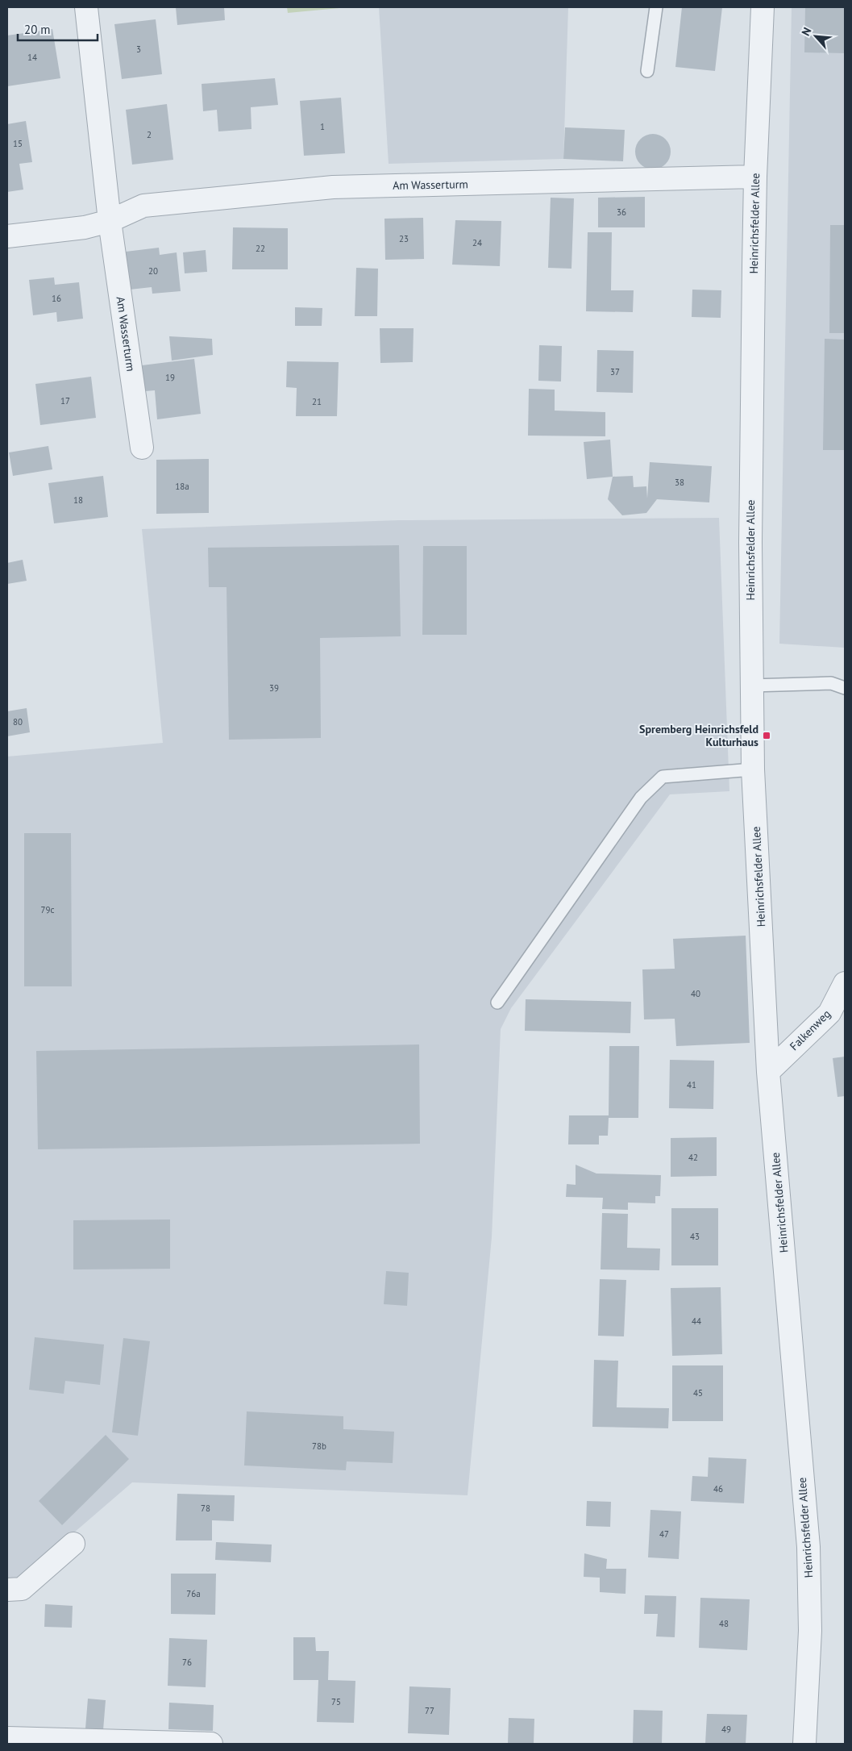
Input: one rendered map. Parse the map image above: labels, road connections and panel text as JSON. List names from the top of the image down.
{
  "streets": {
    "street": ["Am Wasserturm", "Heinrichsfelder Allee", "Falkenweg"]
  },
  "crossings": [
    ["Am Wasserturm", "Heinrichsfelder Allee"],
    ["Heinrichsfelder Allee", "Falkenweg"]
  ],
  "places": {
    "transit": ["Spremberg Heinrichsfeld Kulturhaus"]
  },
  "house_numbers": [
    "3",
    "14",
    "1",
    "2",
    "15",
    "36",
    "23",
    "24",
    "22",
    "20",
    "16",
    "37",
    "19",
    "17",
    "21",
    "38",
    "18a",
    "18",
    "39",
    "80",
    "79c",
    "40",
    "41",
    "42",
    "43",
    "44",
    "45",
    "78b",
    "46",
    "78",
    "47",
    "76a",
    "48",
    "76",
    "75",
    "77",
    "49"
  ],
  "scale_bar": "20 m",
  "north": "top left"
}
